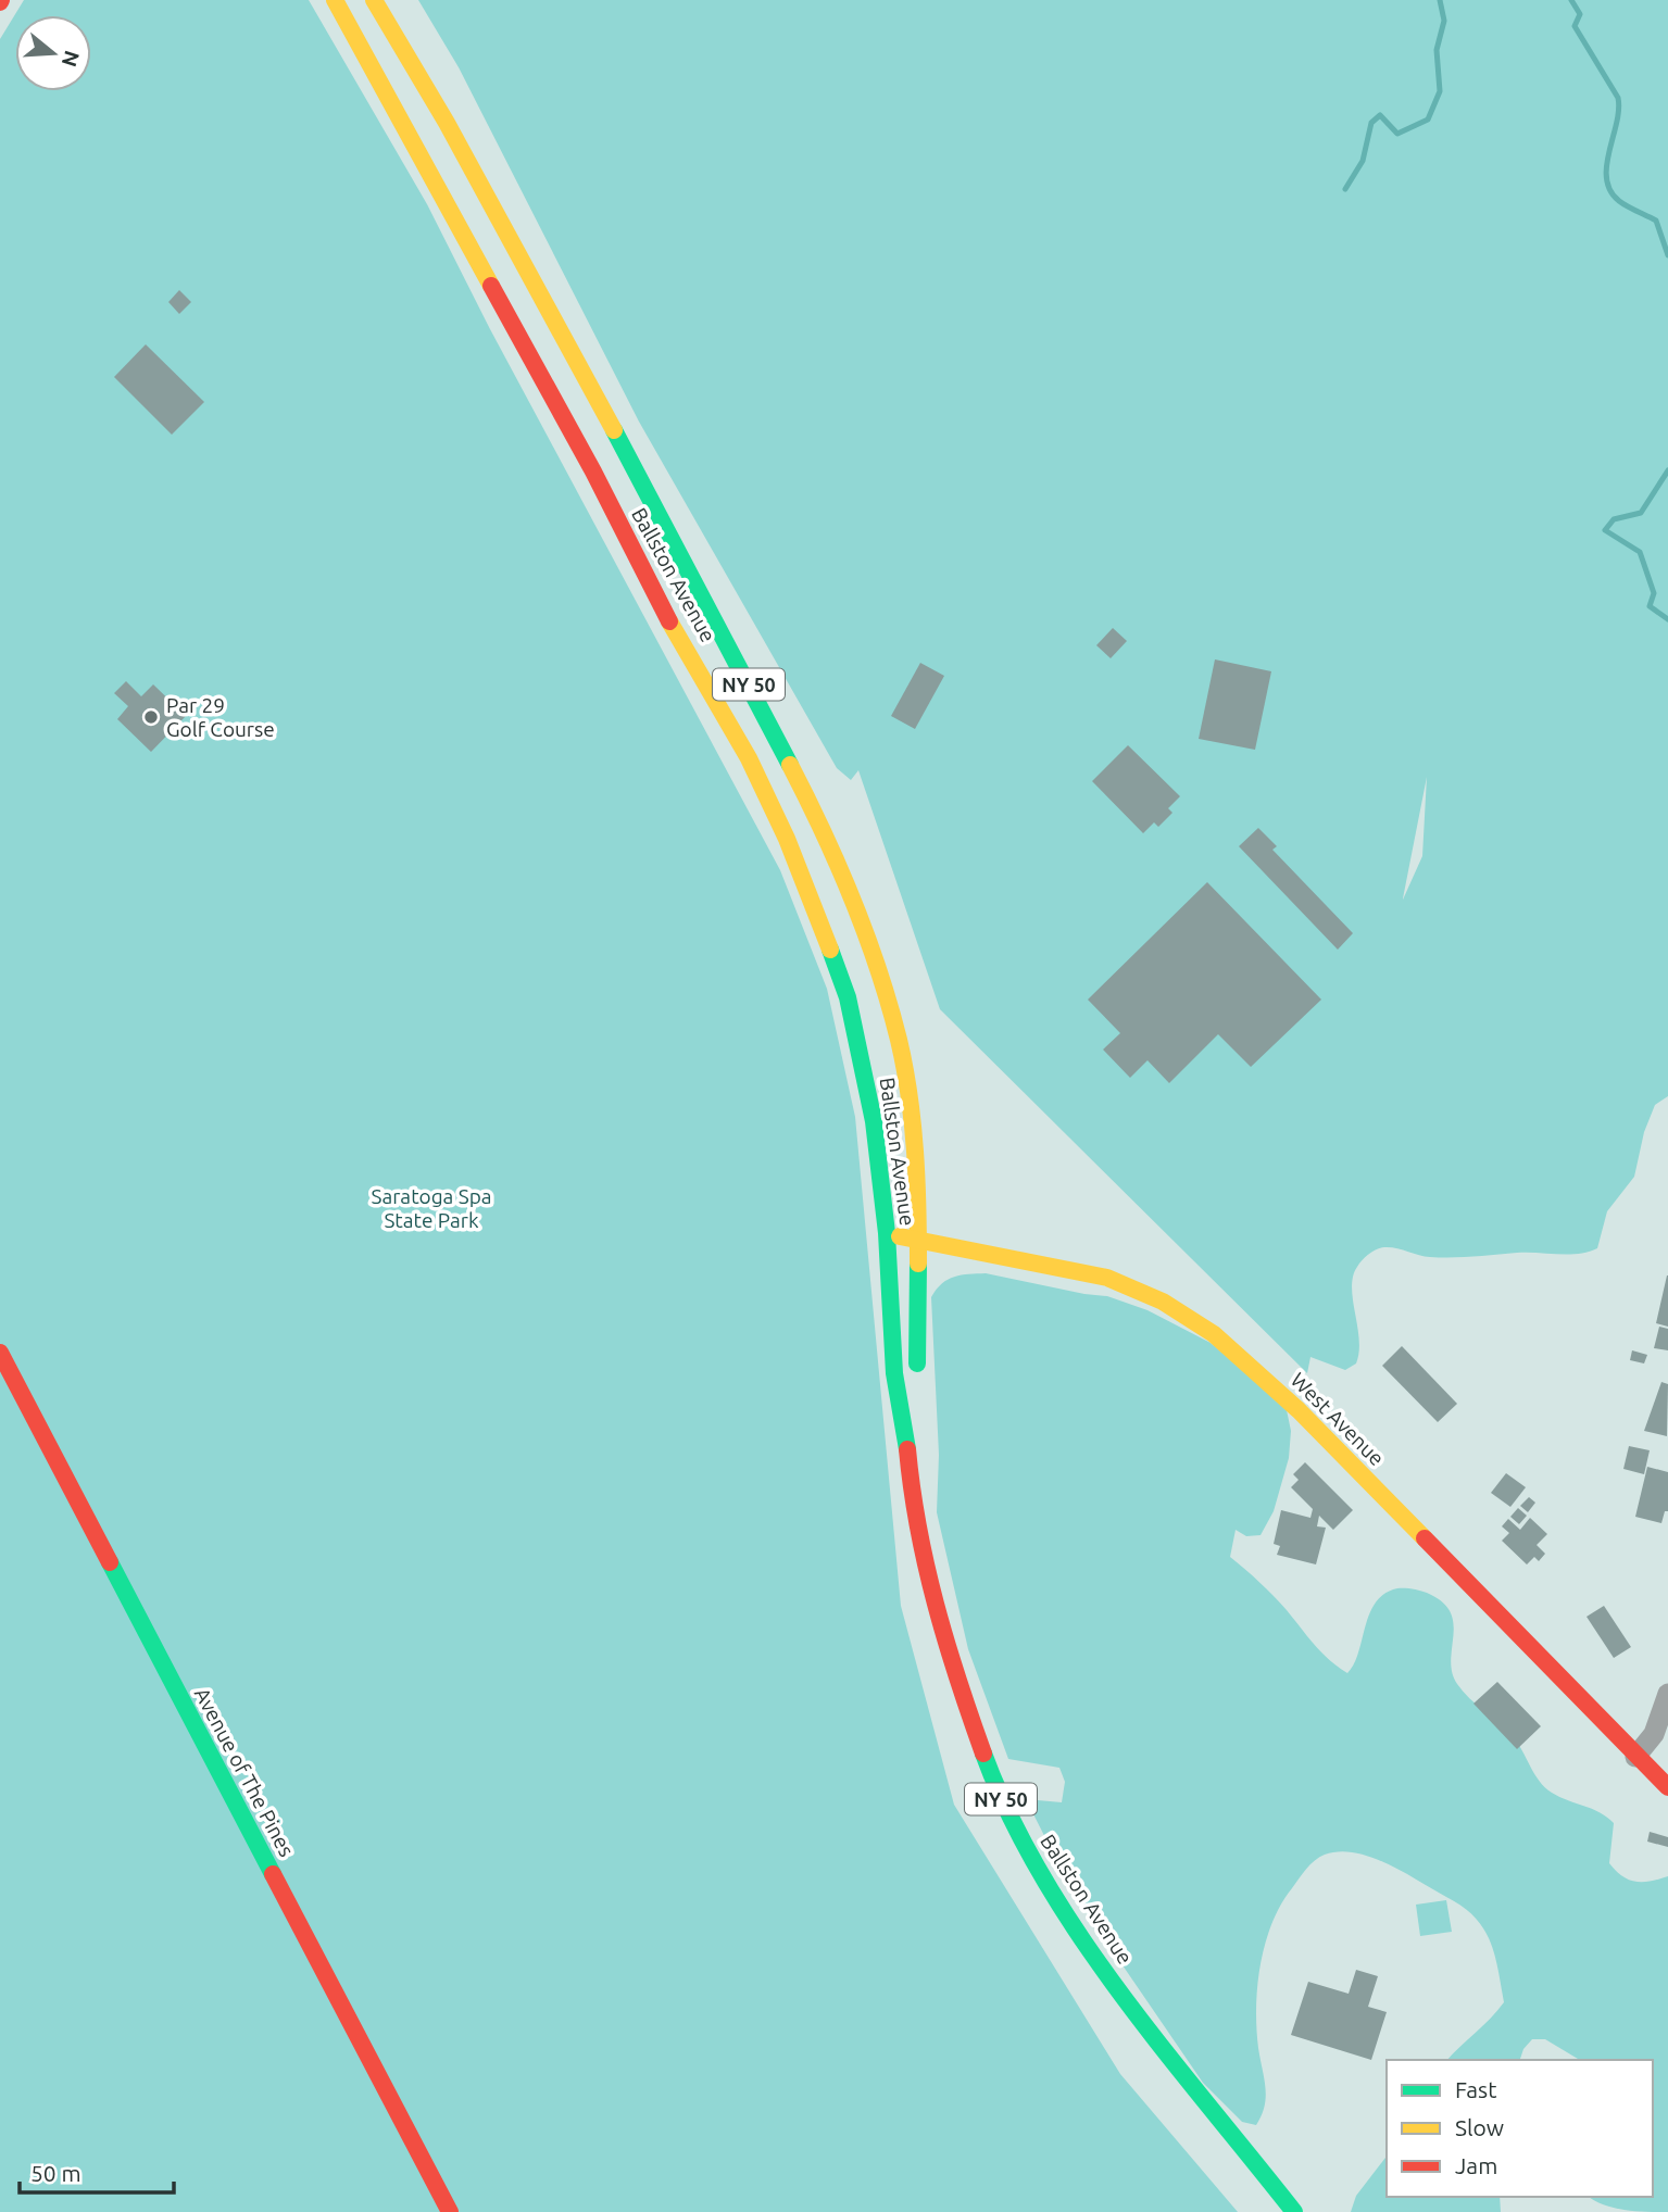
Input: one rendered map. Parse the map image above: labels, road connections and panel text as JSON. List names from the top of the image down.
{
  "streets": {
    "main road": [
      "Ballston Avenue",
      "NY 50",
      "West Avenue",
      "Avenue of The Pines"
    ]
  },
  "crossings": [
    ["Ballston Avenue", "West Avenue"]
  ],
  "parks": ["Saratoga Spa State Park"],
  "places": ["Par 29 Golf Course"],
  "legend": ["Fast", "Slow", "Jam"],
  "scale_bar": "50 m",
  "north": "right"
}
